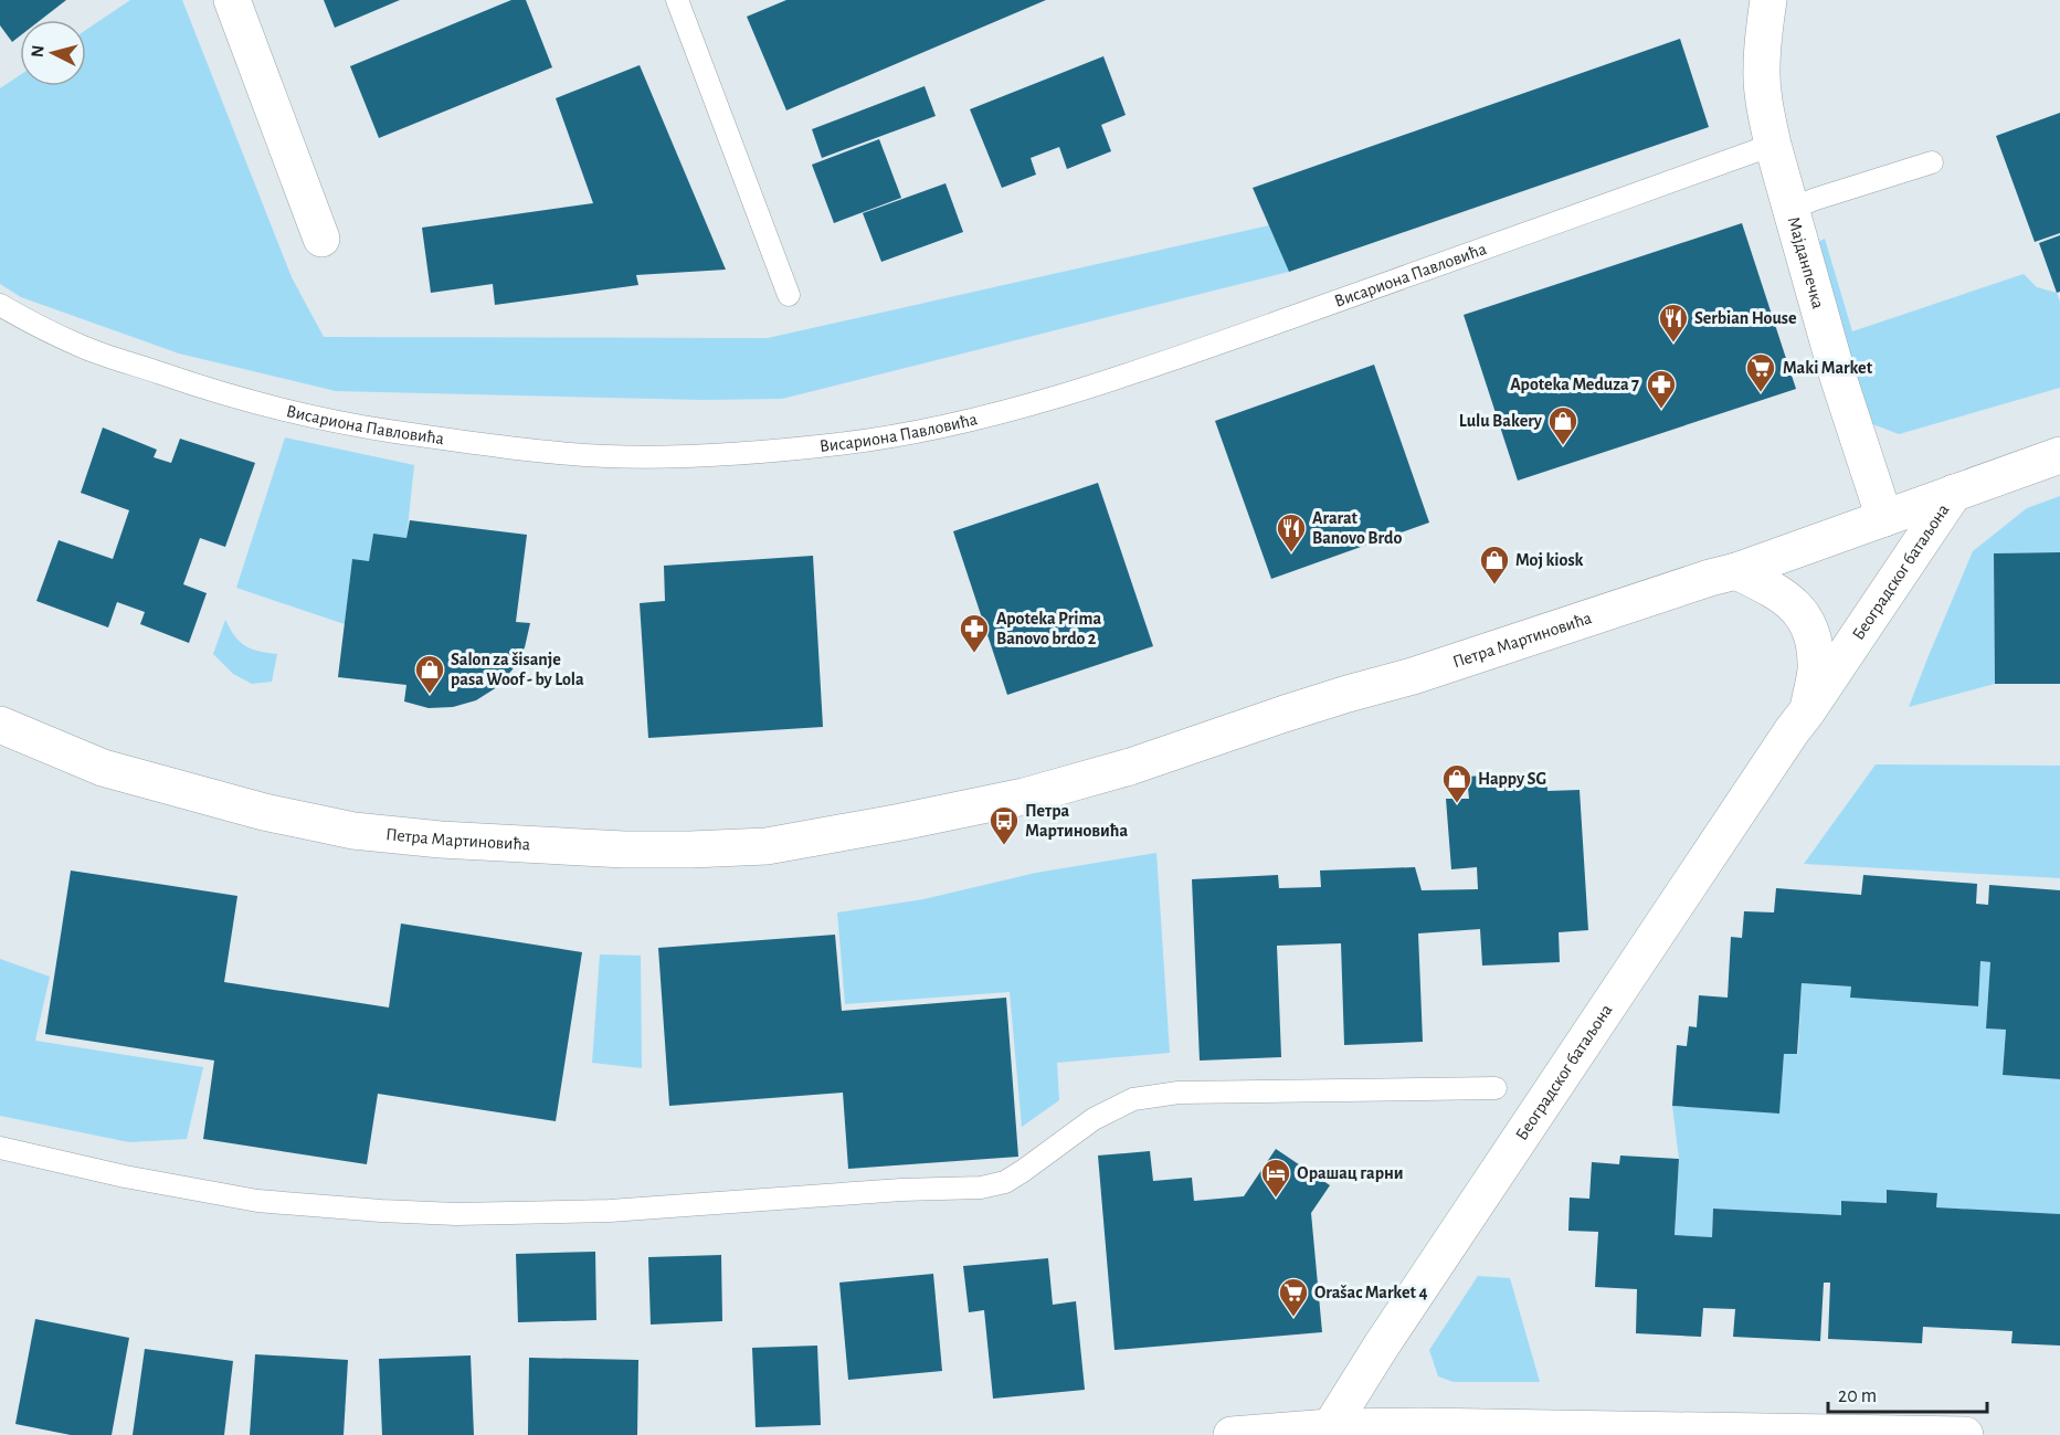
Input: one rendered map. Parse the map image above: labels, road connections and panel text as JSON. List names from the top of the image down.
{
  "streets": {
    "street": ["Мајданпечка", "Београдског батаљона", "Петра Мартиновића"],
    "lane": ["Висариона Павловића"]
  },
  "crossings": [
    ["Мајданпечка", "Висариона Павловића"],
    ["Мајданпечка", "Петра Мартиновића"],
    ["Београдског батаљона", "Петра Мартиновића"]
  ],
  "places": {
    "restaurant": ["Serbian House", "Ararat Banovo Brdo"],
    "supermarket": ["Maki Market", "Orašac Market 4"],
    "pharmacy": ["Apoteka Meduza 7", "Apoteka Prima Banovo brdo 2"],
    "shop": [
      "Lulu Bakery",
      "Moj kiosk",
      "Salon za šisanje pasa Woof - by Lola",
      "Happy SG"
    ],
    "bus stop": ["Петра Мартиновића"],
    "hotel": ["Орашац гарни"]
  },
  "scale_bar": "20 m",
  "north": "left"
}
